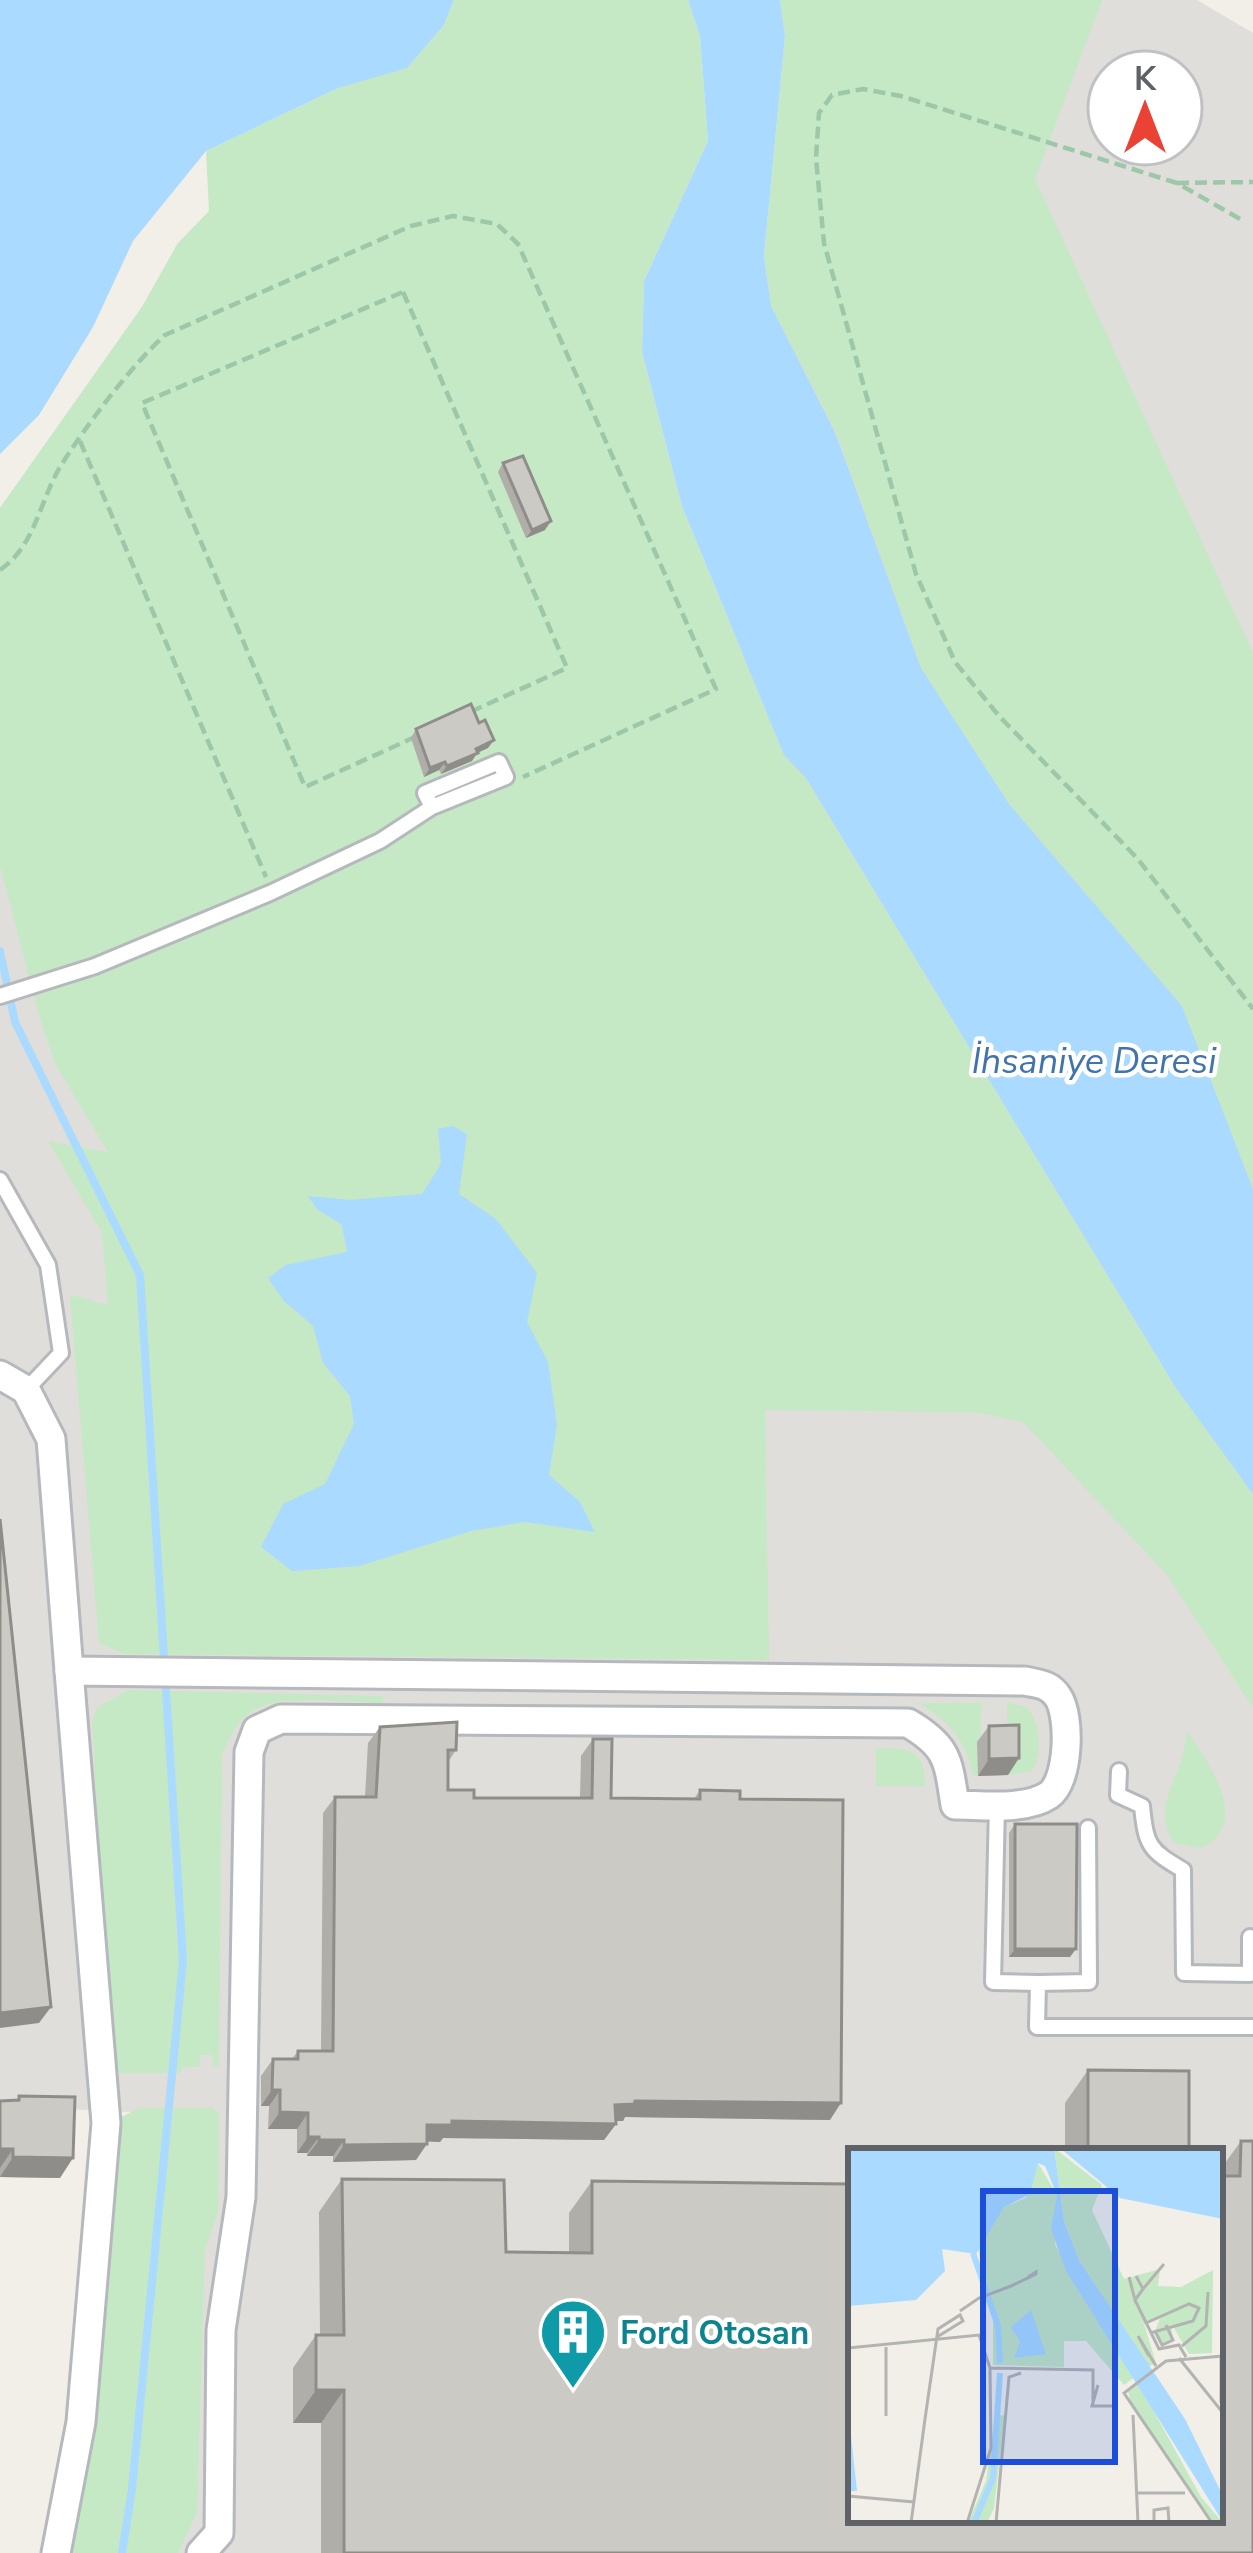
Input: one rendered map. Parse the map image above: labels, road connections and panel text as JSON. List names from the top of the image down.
{
  "water": ["İhsaniye Deresi"],
  "places": {
    "building": ["Ford Otosan"]
  },
  "north": "top"
}
